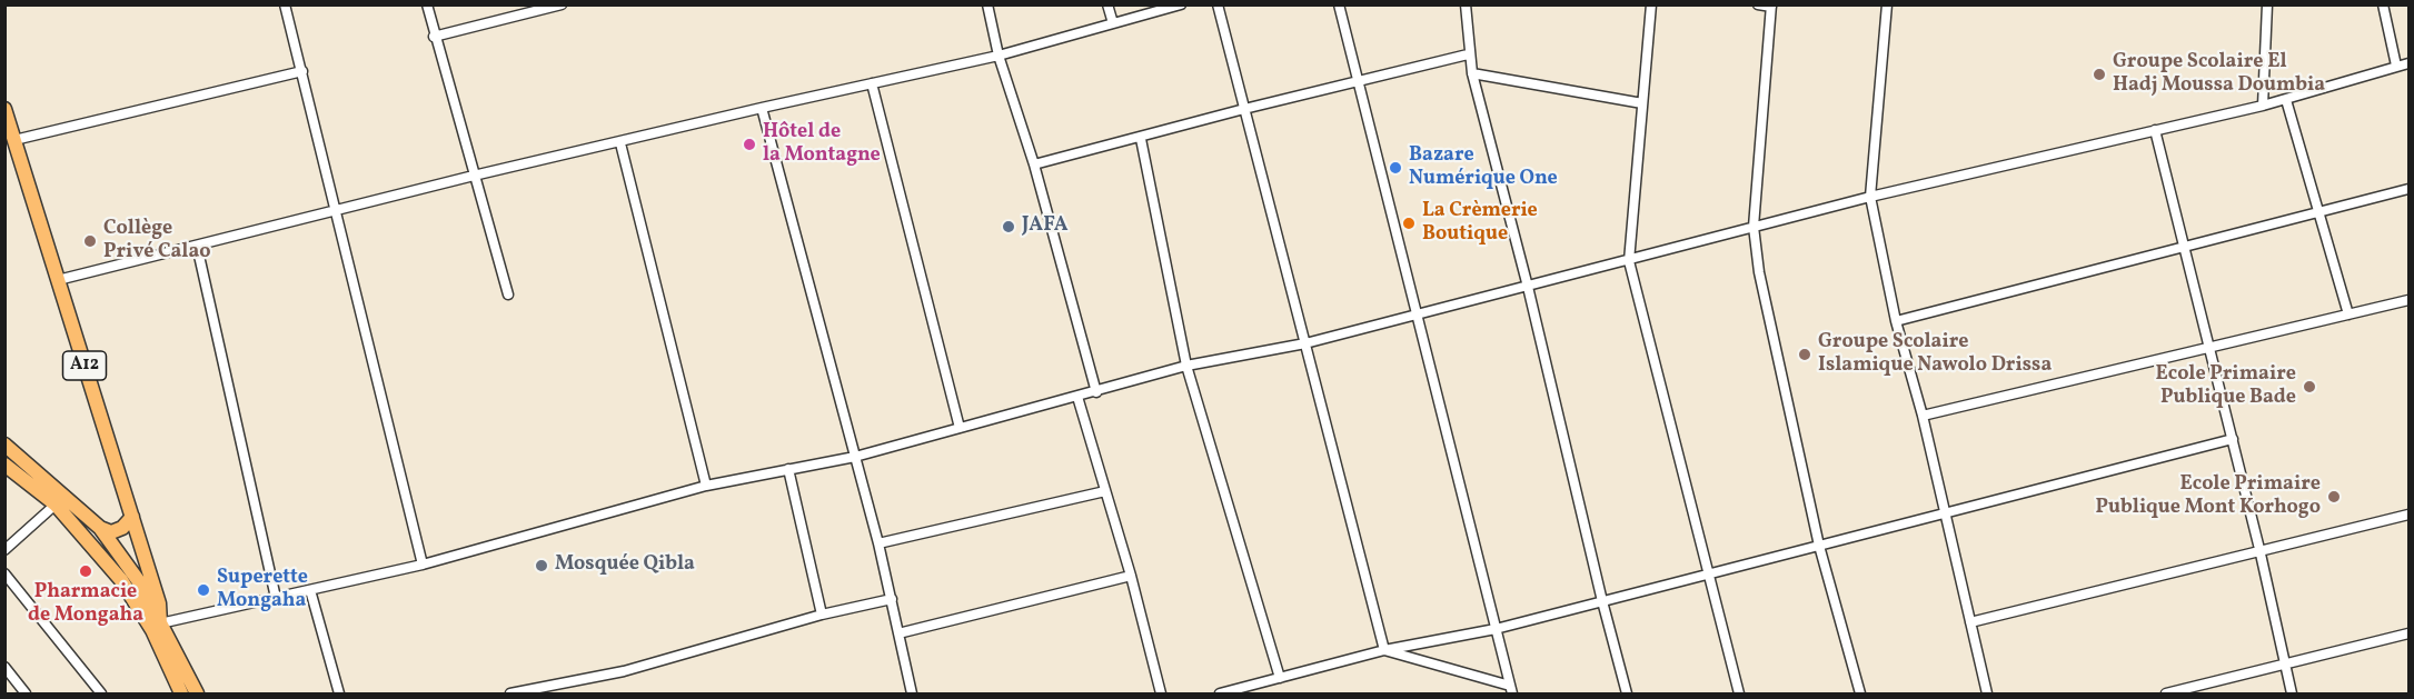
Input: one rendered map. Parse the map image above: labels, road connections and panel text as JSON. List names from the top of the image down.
{
  "streets": {
    "main road": ["A12"]
  },
  "places": [
    "Groupe Scolaire El Hadj Moussa Doumbia",
    "Hôtel de la Montagne",
    "Bazare Numérique One",
    "La Crèmerie Boutique",
    "JAFA",
    "Collège Privé Calao",
    "Groupe Scolaire Islamique Nawolo Drissa",
    "Ecole Primaire Publique Bade",
    "Ecole Primaire Publique Mont Korhogo",
    "Mosquée Qibla",
    "Pharmacie de Mongaha",
    "Superette Mongaha"
  ]
}
